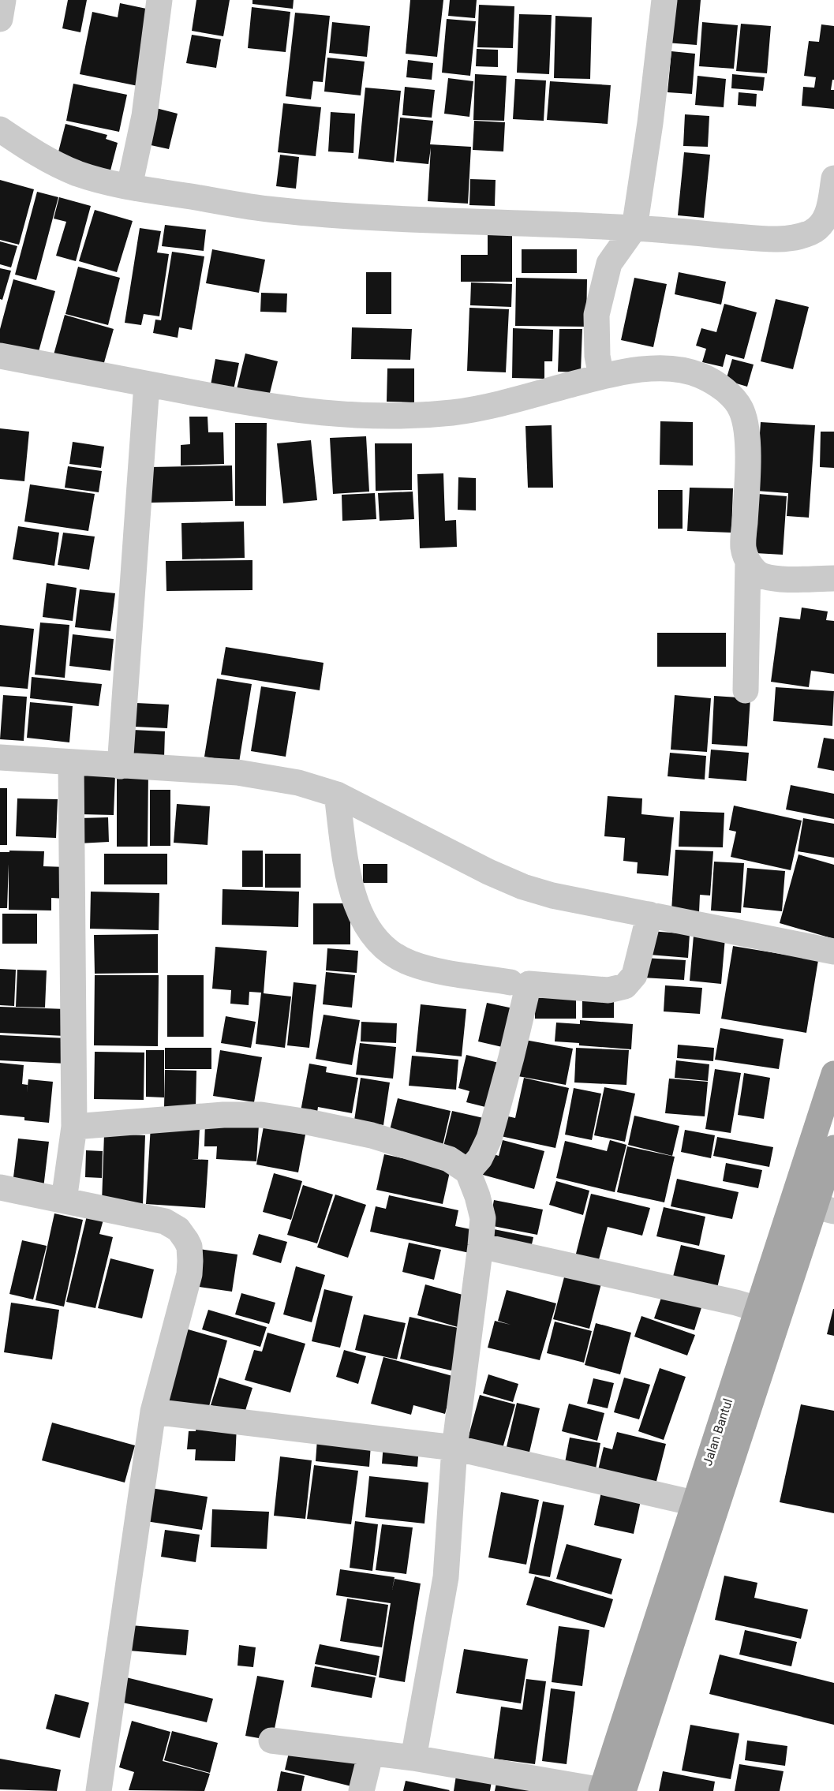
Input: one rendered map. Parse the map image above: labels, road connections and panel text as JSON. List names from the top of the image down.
{
  "streets": {
    "main road": ["Jalan Bantul"]
  }
}
